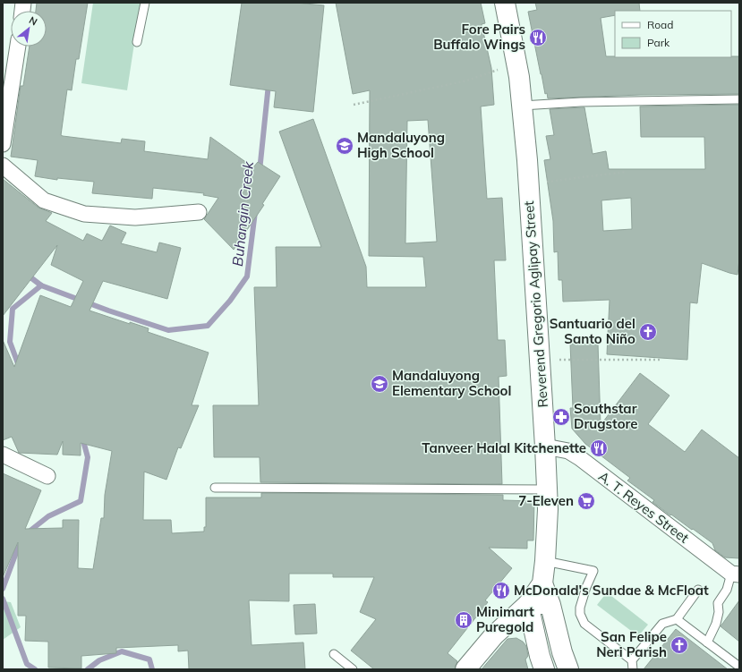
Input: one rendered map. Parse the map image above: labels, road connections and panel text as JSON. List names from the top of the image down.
{
  "streets": {
    "main road": ["Reverend Gregorio Aglipay Street"],
    "street": ["A. T. Reyes Street"]
  },
  "crossings": [
    ["Reverend Gregorio Aglipay Street", "A. T. Reyes Street"]
  ],
  "water": ["Buhangin Creek"],
  "places": {
    "restaurant": ["Fore Pairs Buffalo Wings", "Tanveer Halal Kitchenette", "McDonald's Sundae & McFloat"],
    "school or university": ["Mandaluyong High School", "Mandaluyong Elementary School"],
    "church": ["Santuario del Santo Niño", "San Felipe Neri Parish"],
    "pharmacy": ["Southstar Drugstore"],
    "supermarket": ["7-Eleven"],
    "building": ["Minimart Puregold"]
  },
  "legend": ["Road", "Park"],
  "north": "top right"
}
